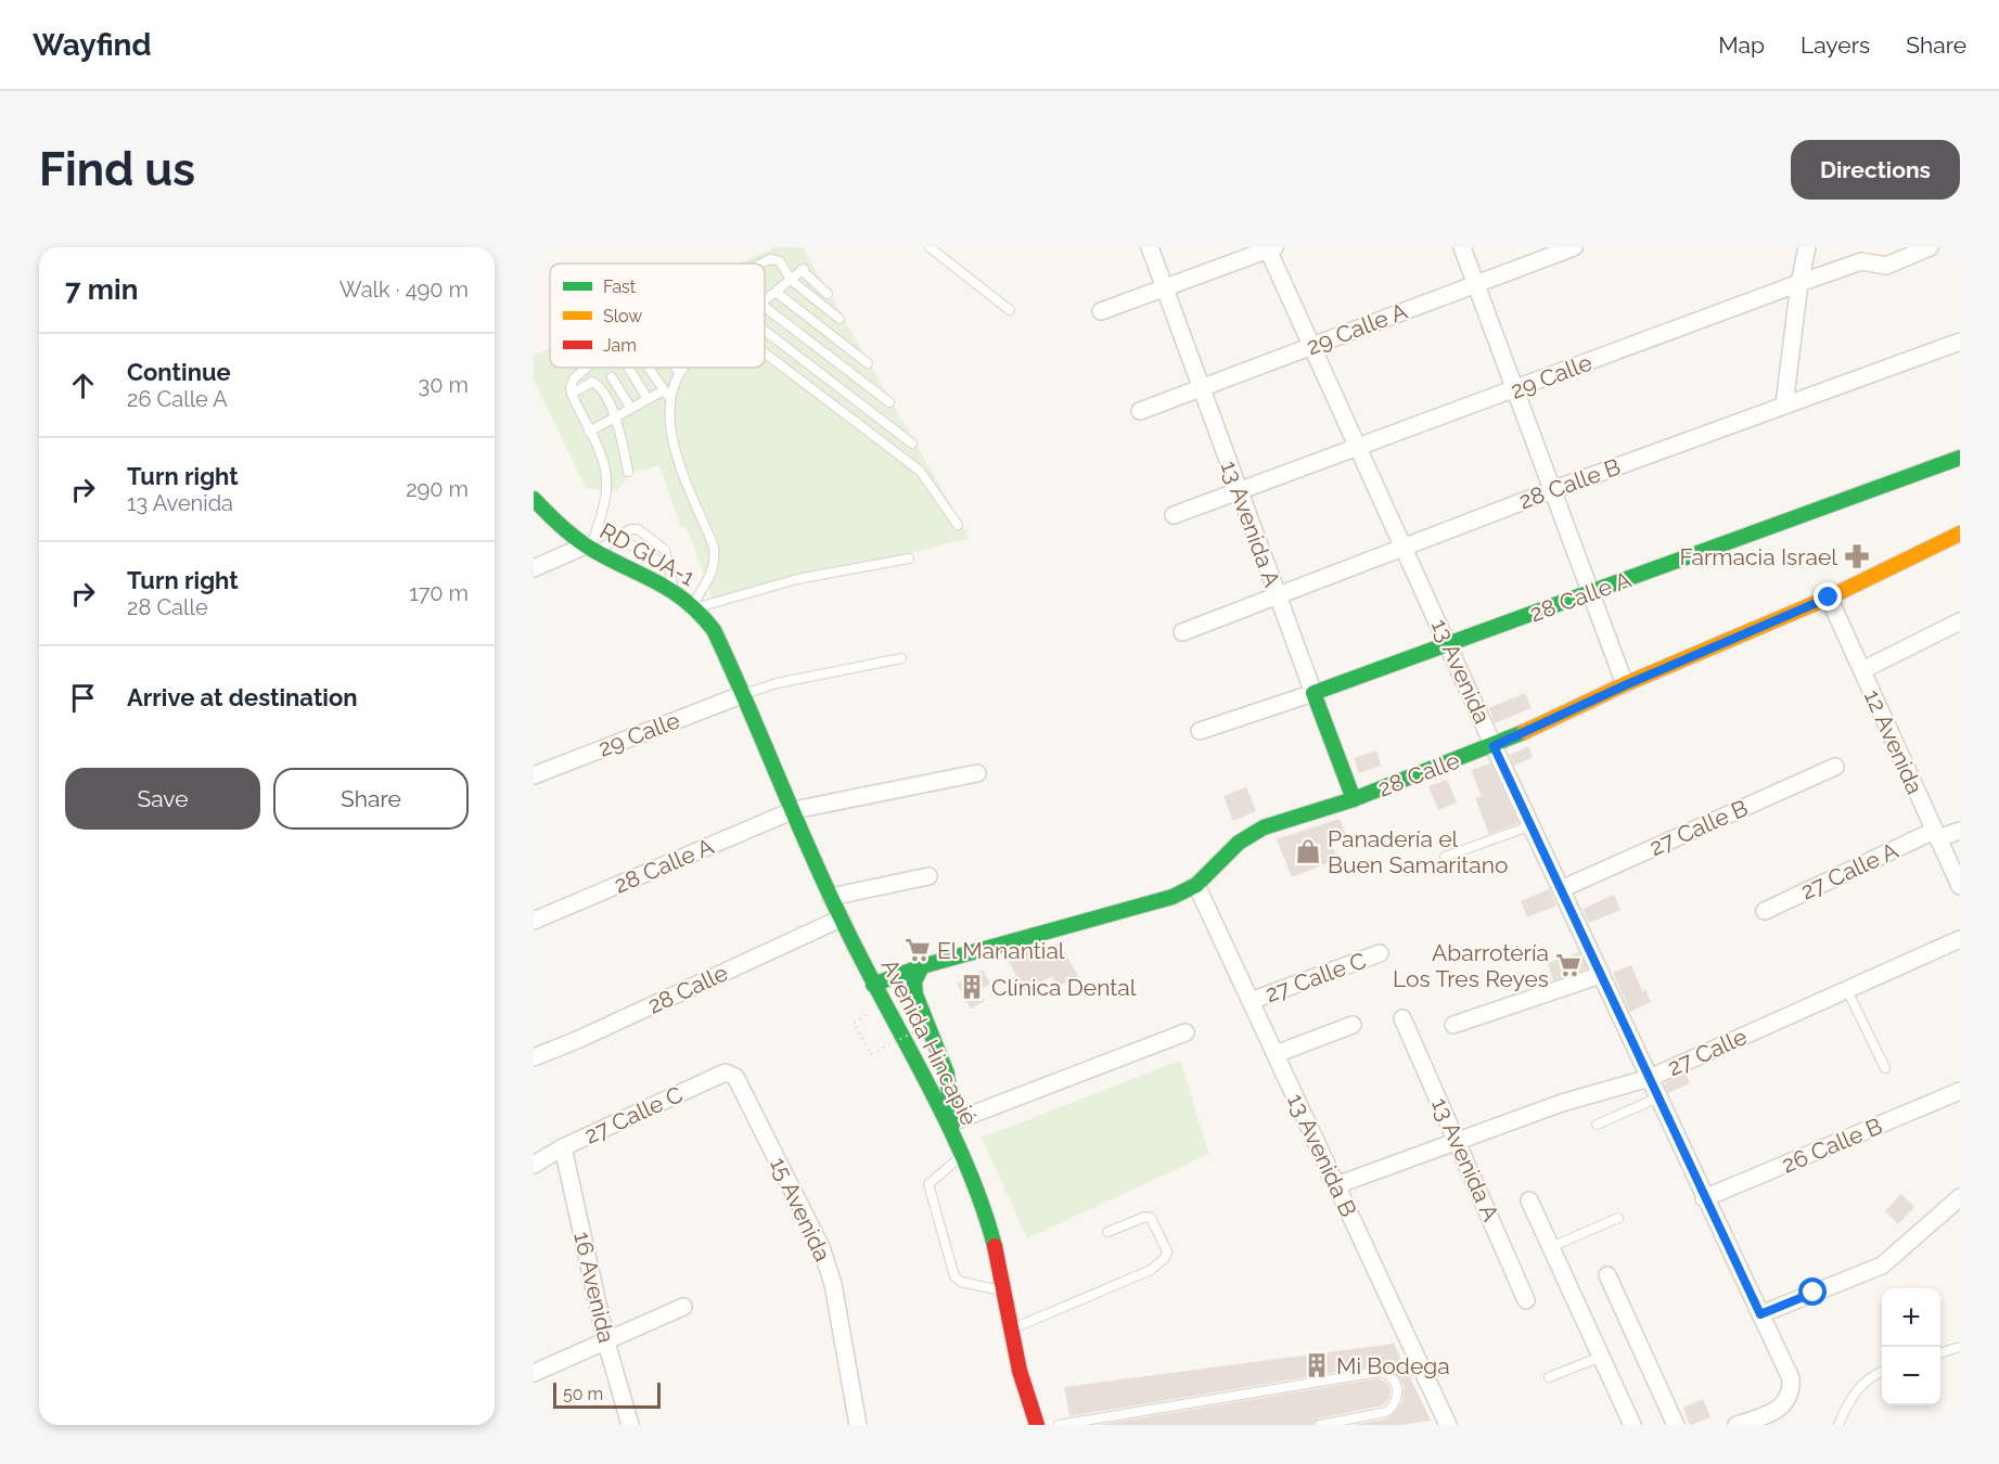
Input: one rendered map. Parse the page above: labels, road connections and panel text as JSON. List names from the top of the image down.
{
  "streets": {
    "main road": [
      "13 Avenida A",
      "RD GUA-1",
      "28 Calle A",
      "28 Calle",
      "Avenida Hincapié"
    ],
    "street": [
      "29 Calle A",
      "29 Calle",
      "28 Calle B",
      "13 Avenida",
      "12 Avenida",
      "27 Calle B",
      "27 Calle A",
      "27 Calle C",
      "27 Calle",
      "26 Calle B",
      "13 Avenida B",
      "15 Avenida",
      "16 Avenida"
    ]
  },
  "crossings": [
    ["29 Calle A", "13 Avenida A"],
    ["29 Calle A", "13 Avenida"],
    ["29 Calle", "13 Avenida A"],
    ["29 Calle", "RD GUA-1"],
    ["29 Calle", "13 Avenida"],
    ["29 Calle", "Avenida Hincapié"],
    ["28 Calle B", "13 Avenida A"],
    ["28 Calle B", "13 Avenida"],
    ["13 Avenida A", "28 Calle A"],
    ["13 Avenida A", "28 Calle"],
    ["13 Avenida A", "27 Calle"],
    ["RD GUA-1", "Avenida Hincapié"],
    ["28 Calle A", "13 Avenida"],
    ["28 Calle A", "Avenida Hincapié"],
    ["13 Avenida", "28 Calle"],
    ["13 Avenida", "27 Calle B"],
    ["13 Avenida", "27 Calle"],
    ["13 Avenida", "26 Calle B"],
    ["12 Avenida", "28 Calle"],
    ["12 Avenida", "27 Calle A"],
    ["28 Calle", "Avenida Hincapié"],
    ["28 Calle", "13 Avenida B"],
    ["27 Calle C", "13 Avenida B"],
    ["27 Calle C", "15 Avenida"],
    ["27 Calle C", "16 Avenida"],
    ["27 Calle", "13 Avenida B"]
  ],
  "places": {
    "pharmacy": ["Farmacia Israel"],
    "shop": ["Panadería el Buen Samaritano"],
    "supermarket": ["El Manantial", "Abarrotería Los Tres Reyes"],
    "building": ["Clínica Dental", "Mi Bodega"]
  },
  "legend": ["Fast", "Slow", "Jam"],
  "scale_bar": "50 m",
  "page": {
    "header": "Wayfind",
    "nav": ["Map", "Layers", "Share"],
    "buttons": [
      "Directions",
      ["Save", "Share"]
    ],
    "title": "Find us",
    "heading": ["7 min", "Walk · 490 m"],
    "list": [
      ["Continue", "26 Calle A", "30 m"],
      ["Turn right", "13 Avenida", "290 m"],
      ["Turn right", "28 Calle", "170 m"],
      "Arrive at destination"
    ],
    "map_buttons": ["+", "−"],
    "scale": "50 m"
  }
}
